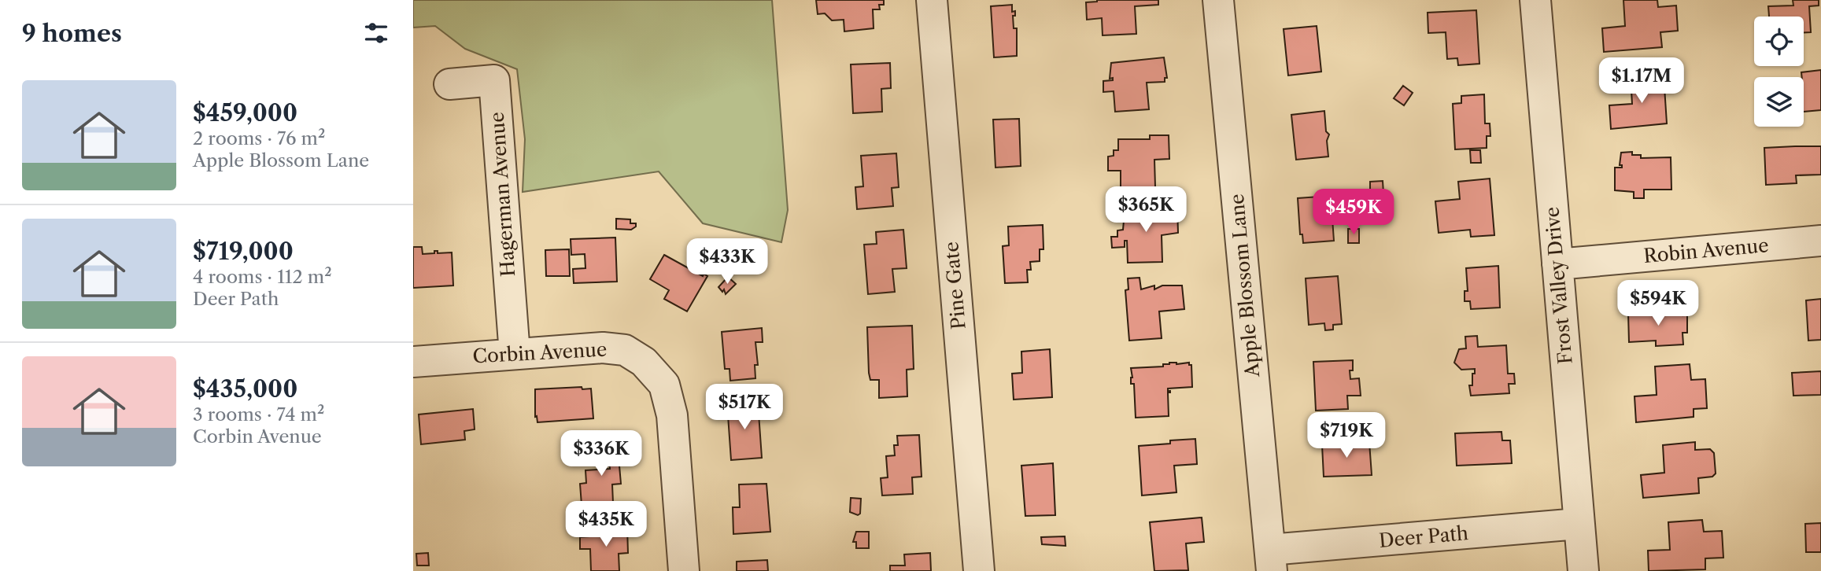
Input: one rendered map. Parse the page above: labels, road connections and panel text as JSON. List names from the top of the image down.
{
  "streets": {
    "street": [
      "Hagerman Avenue",
      "Robin Avenue",
      "Pine Gate",
      "Apple Blossom Lane",
      "Frost Valley Drive",
      "Corbin Avenue",
      "Deer Path"
    ]
  },
  "crossings": [
    ["Hagerman Avenue", "Corbin Avenue"],
    ["Robin Avenue", "Frost Valley Drive"],
    ["Apple Blossom Lane", "Deer Path"],
    ["Frost Valley Drive", "Deer Path"]
  ],
  "page": {
    "heading": "9 homes",
    "price": [
      "$1.17M",
      "$365K",
      "$459K",
      "$433K",
      "$594K",
      "$517K",
      "$719K",
      "$336K",
      "$435K"
    ],
    "list": [
      {
        "name": "$459,000",
        "note": "2 rooms · 76 m² · Apple Blossom Lane"
      },
      {
        "name": "$719,000",
        "note": "4 rooms · 112 m² · Deer Path"
      },
      {
        "name": "$435,000",
        "note": "3 rooms · 74 m² · Corbin Avenue"
      }
    ]
  }
}
